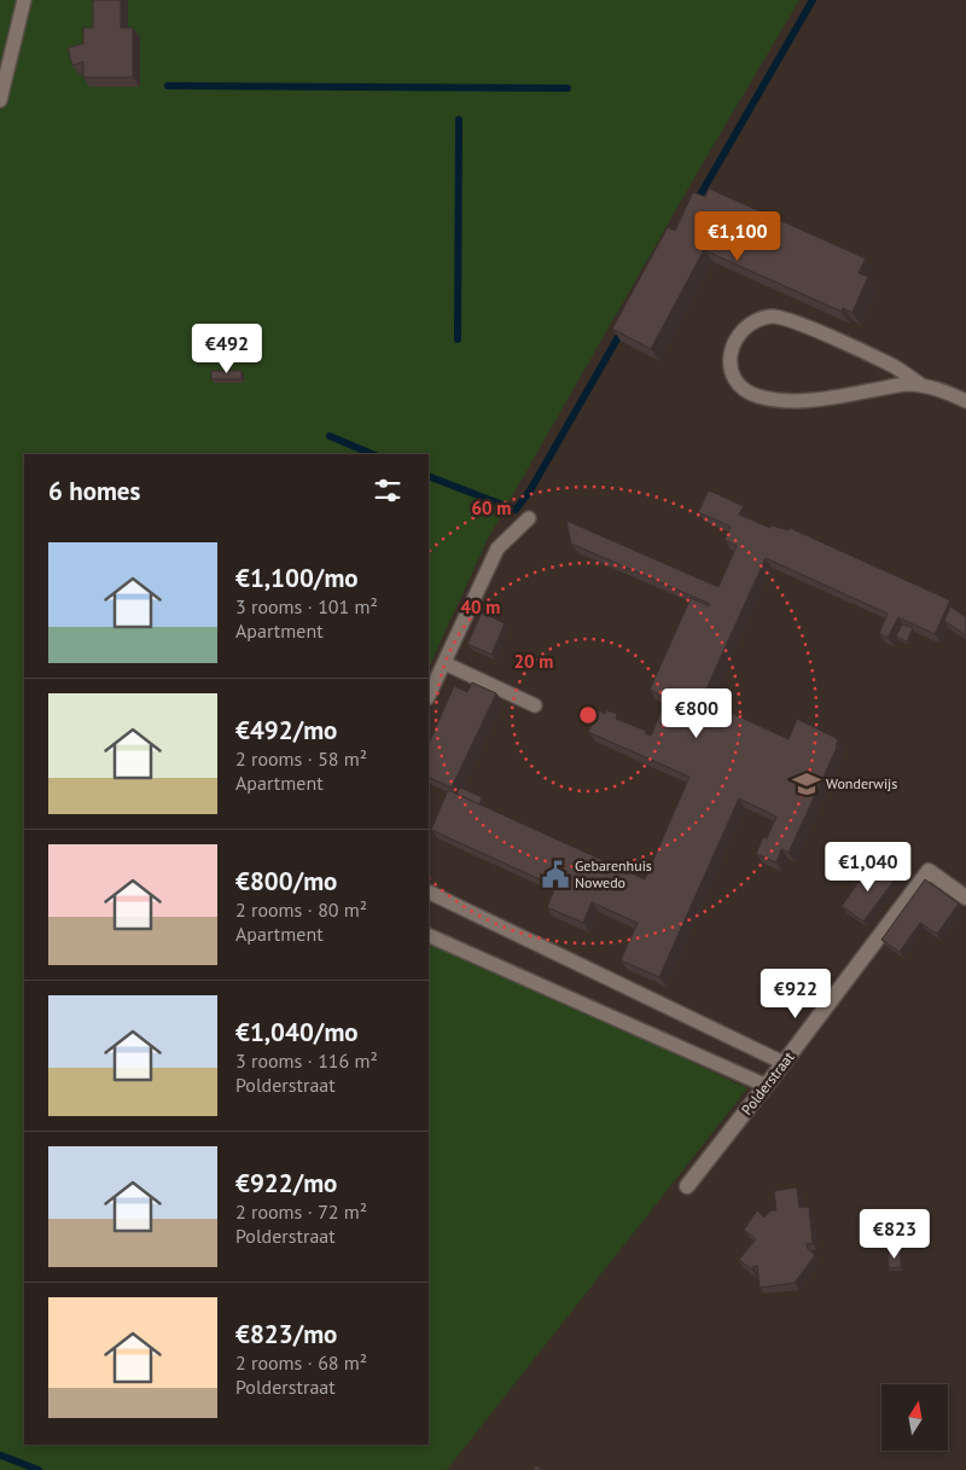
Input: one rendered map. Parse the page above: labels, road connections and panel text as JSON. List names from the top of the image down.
{
  "streets": {
    "street": ["Polderstraat"]
  },
  "places": {
    "school or university": ["Wonderwijs"],
    "public building": ["Gebarenhuis Nowedo"]
  },
  "north": "top",
  "page": {
    "price": [
      "€1,100",
      "€492",
      "€800",
      "€1,040",
      "€922",
      "€823"
    ],
    "heading": "6 homes",
    "list": [
      {
        "name": "€1,100/mo",
        "note": "3 rooms · 101 m² · Apartment"
      },
      {
        "name": "€492/mo",
        "note": "2 rooms · 58 m² · Apartment"
      },
      {
        "name": "€800/mo",
        "note": "2 rooms · 80 m² · Apartment"
      },
      {
        "name": "€1,040/mo",
        "note": "3 rooms · 116 m² · Polderstraat"
      },
      {
        "name": "€922/mo",
        "note": "2 rooms · 72 m² · Polderstraat"
      },
      {
        "name": "€823/mo",
        "note": "2 rooms · 68 m² · Polderstraat"
      }
    ]
  },
  "rings": ["60 m", "40 m", "20 m"]
}
